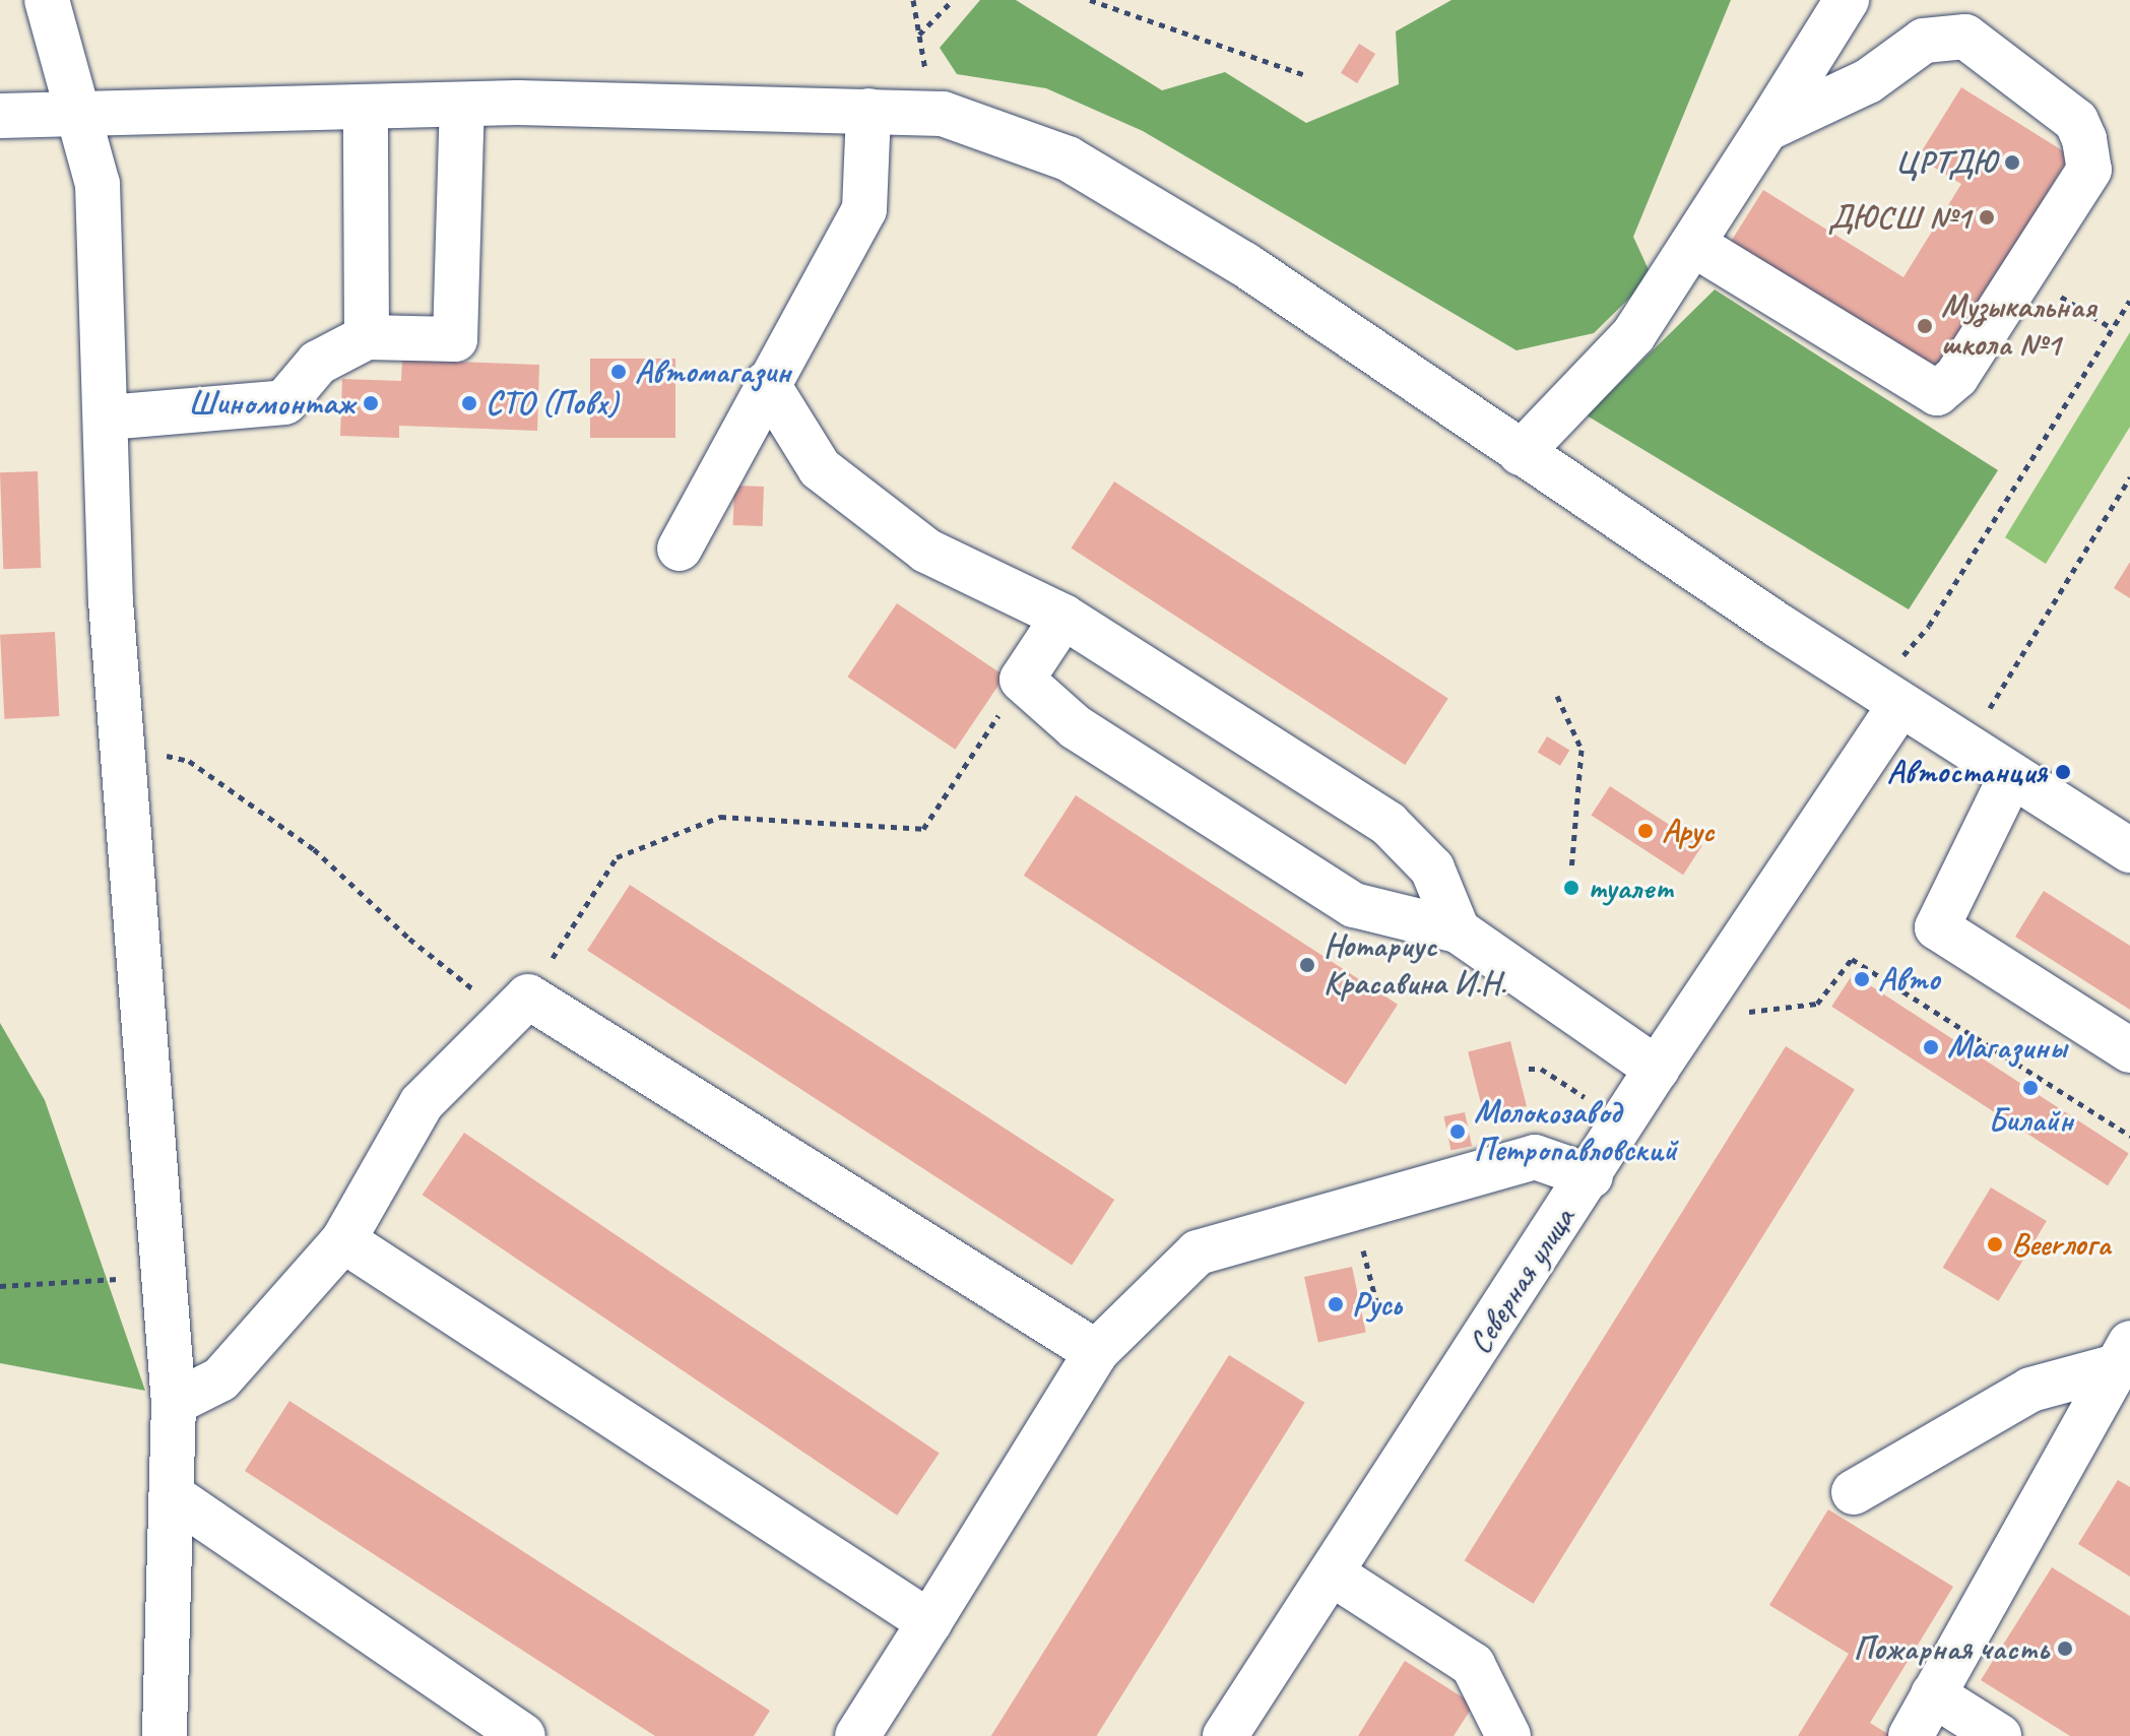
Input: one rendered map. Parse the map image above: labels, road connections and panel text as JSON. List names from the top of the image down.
{
  "streets": {
    "main road": ["Северная улица"]
  },
  "places": [
    "ЦРТДЮ",
    "ДЮСШ №1",
    "Музыкальная школа №1",
    "Автомагазин",
    "Шиномонтаж",
    "СТО (Повх)",
    "Автостанция",
    "Арус",
    "туалет",
    "Нотариус Красавина И.Н.",
    "Авто",
    "Магазины",
    "Билайн",
    "Молокозавод Петропавловский",
    "Beerлога",
    "Русь",
    "Пожарная часть"
  ]
}
